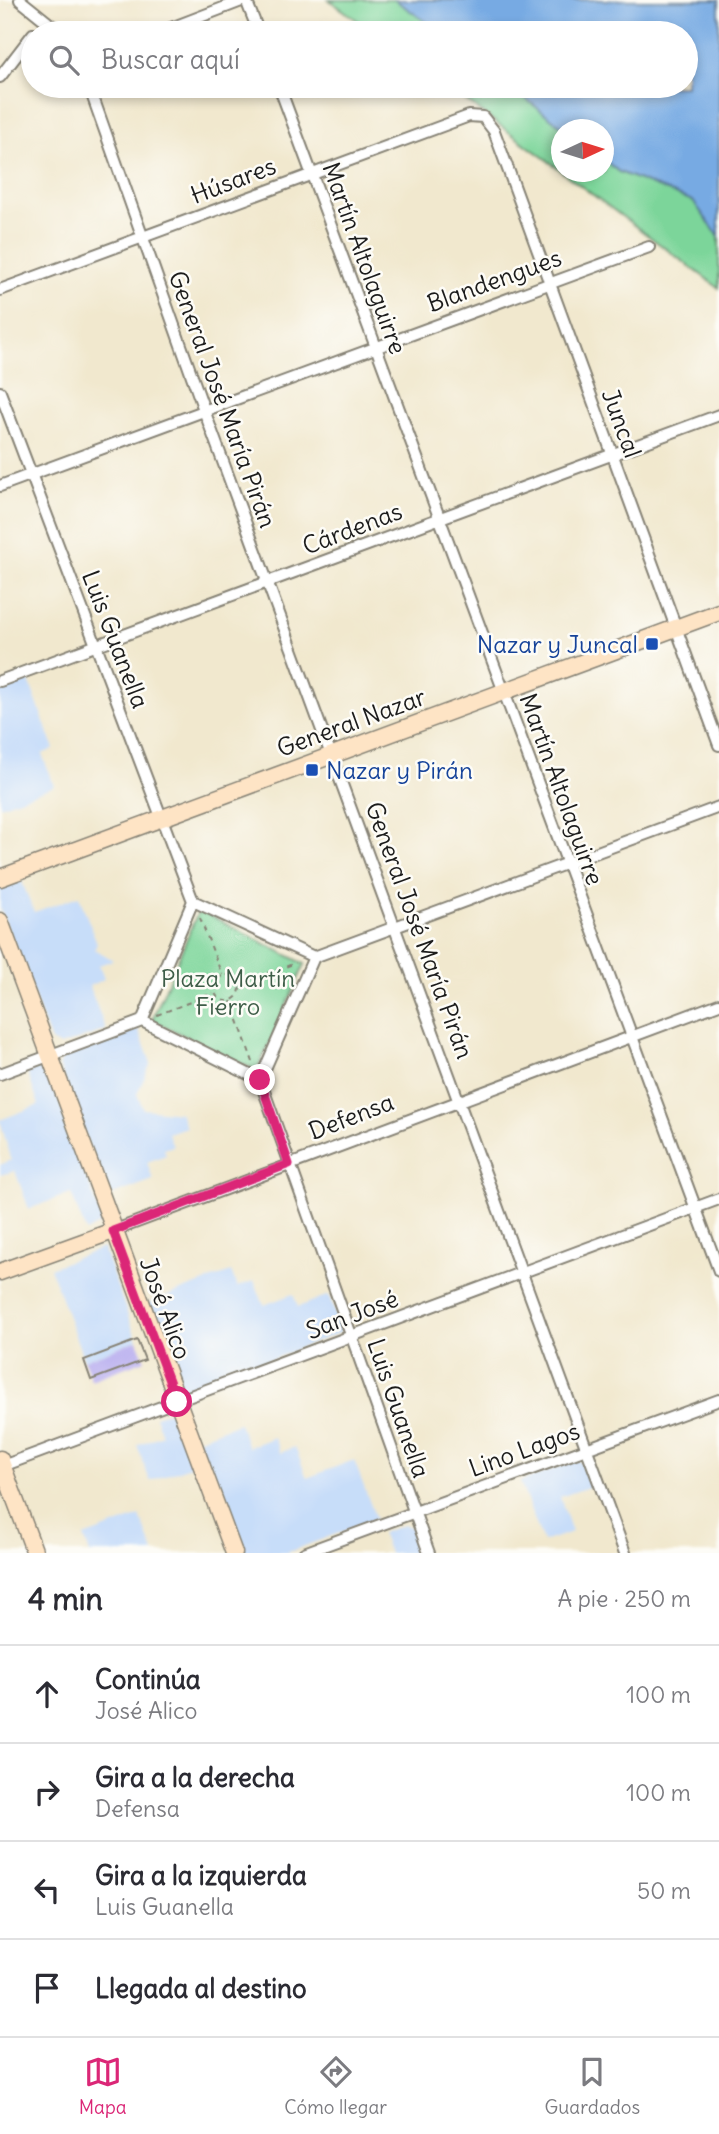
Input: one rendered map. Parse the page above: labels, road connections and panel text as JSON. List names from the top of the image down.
{
  "streets": {
    "street": [
      "Húsares",
      "Martín Altolaguirre",
      "Blandengues",
      "General José María Pirán",
      "Juncal",
      "Cárdenas",
      "Luis Guanella",
      "General Nazar",
      "Defensa",
      "José Alico",
      "San José",
      "Lino Lagos"
    ]
  },
  "crossings": [
    ["Húsares", "Martín Altolaguirre"],
    ["Húsares", "General José María Pirán"],
    ["Húsares", "Juncal"],
    ["Martín Altolaguirre", "Blandengues"],
    ["Martín Altolaguirre", "Cárdenas"],
    ["Martín Altolaguirre", "General Nazar"],
    ["Martín Altolaguirre", "Defensa"],
    ["Martín Altolaguirre", "San José"],
    ["Blandengues", "General José María Pirán"],
    ["Blandengues", "Juncal"],
    ["Blandengues", "Luis Guanella"],
    ["General José María Pirán", "Cárdenas"],
    ["General José María Pirán", "General Nazar"],
    ["General José María Pirán", "Defensa"],
    ["General José María Pirán", "San José"],
    ["General José María Pirán", "Lino Lagos"],
    ["Juncal", "Cárdenas"],
    ["Juncal", "General Nazar"],
    ["Cárdenas", "Luis Guanella"],
    ["Luis Guanella", "General Nazar"],
    ["Luis Guanella", "Defensa"],
    ["Luis Guanella", "San José"],
    ["Luis Guanella", "Lino Lagos"],
    ["Defensa", "José Alico"],
    ["José Alico", "San José"]
  ],
  "parks": ["Plaza Martín Fierro"],
  "places": {
    "transit": ["Nazar y Juncal", "Nazar y Pirán"]
  },
  "north": "right",
  "page": {
    "search": "Buscar aquí",
    "heading": ["4 min", "A pie · 250 m"],
    "list": [
      ["Continúa", "José Alico", "100 m"],
      ["Gira a la derecha", "Defensa", "100 m"],
      ["Gira a la izquierda", "Luis Guanella", "50 m"],
      "Llegada al destino"
    ],
    "nav": ["Mapa", "Cómo llegar", "Guardados"]
  }
}
